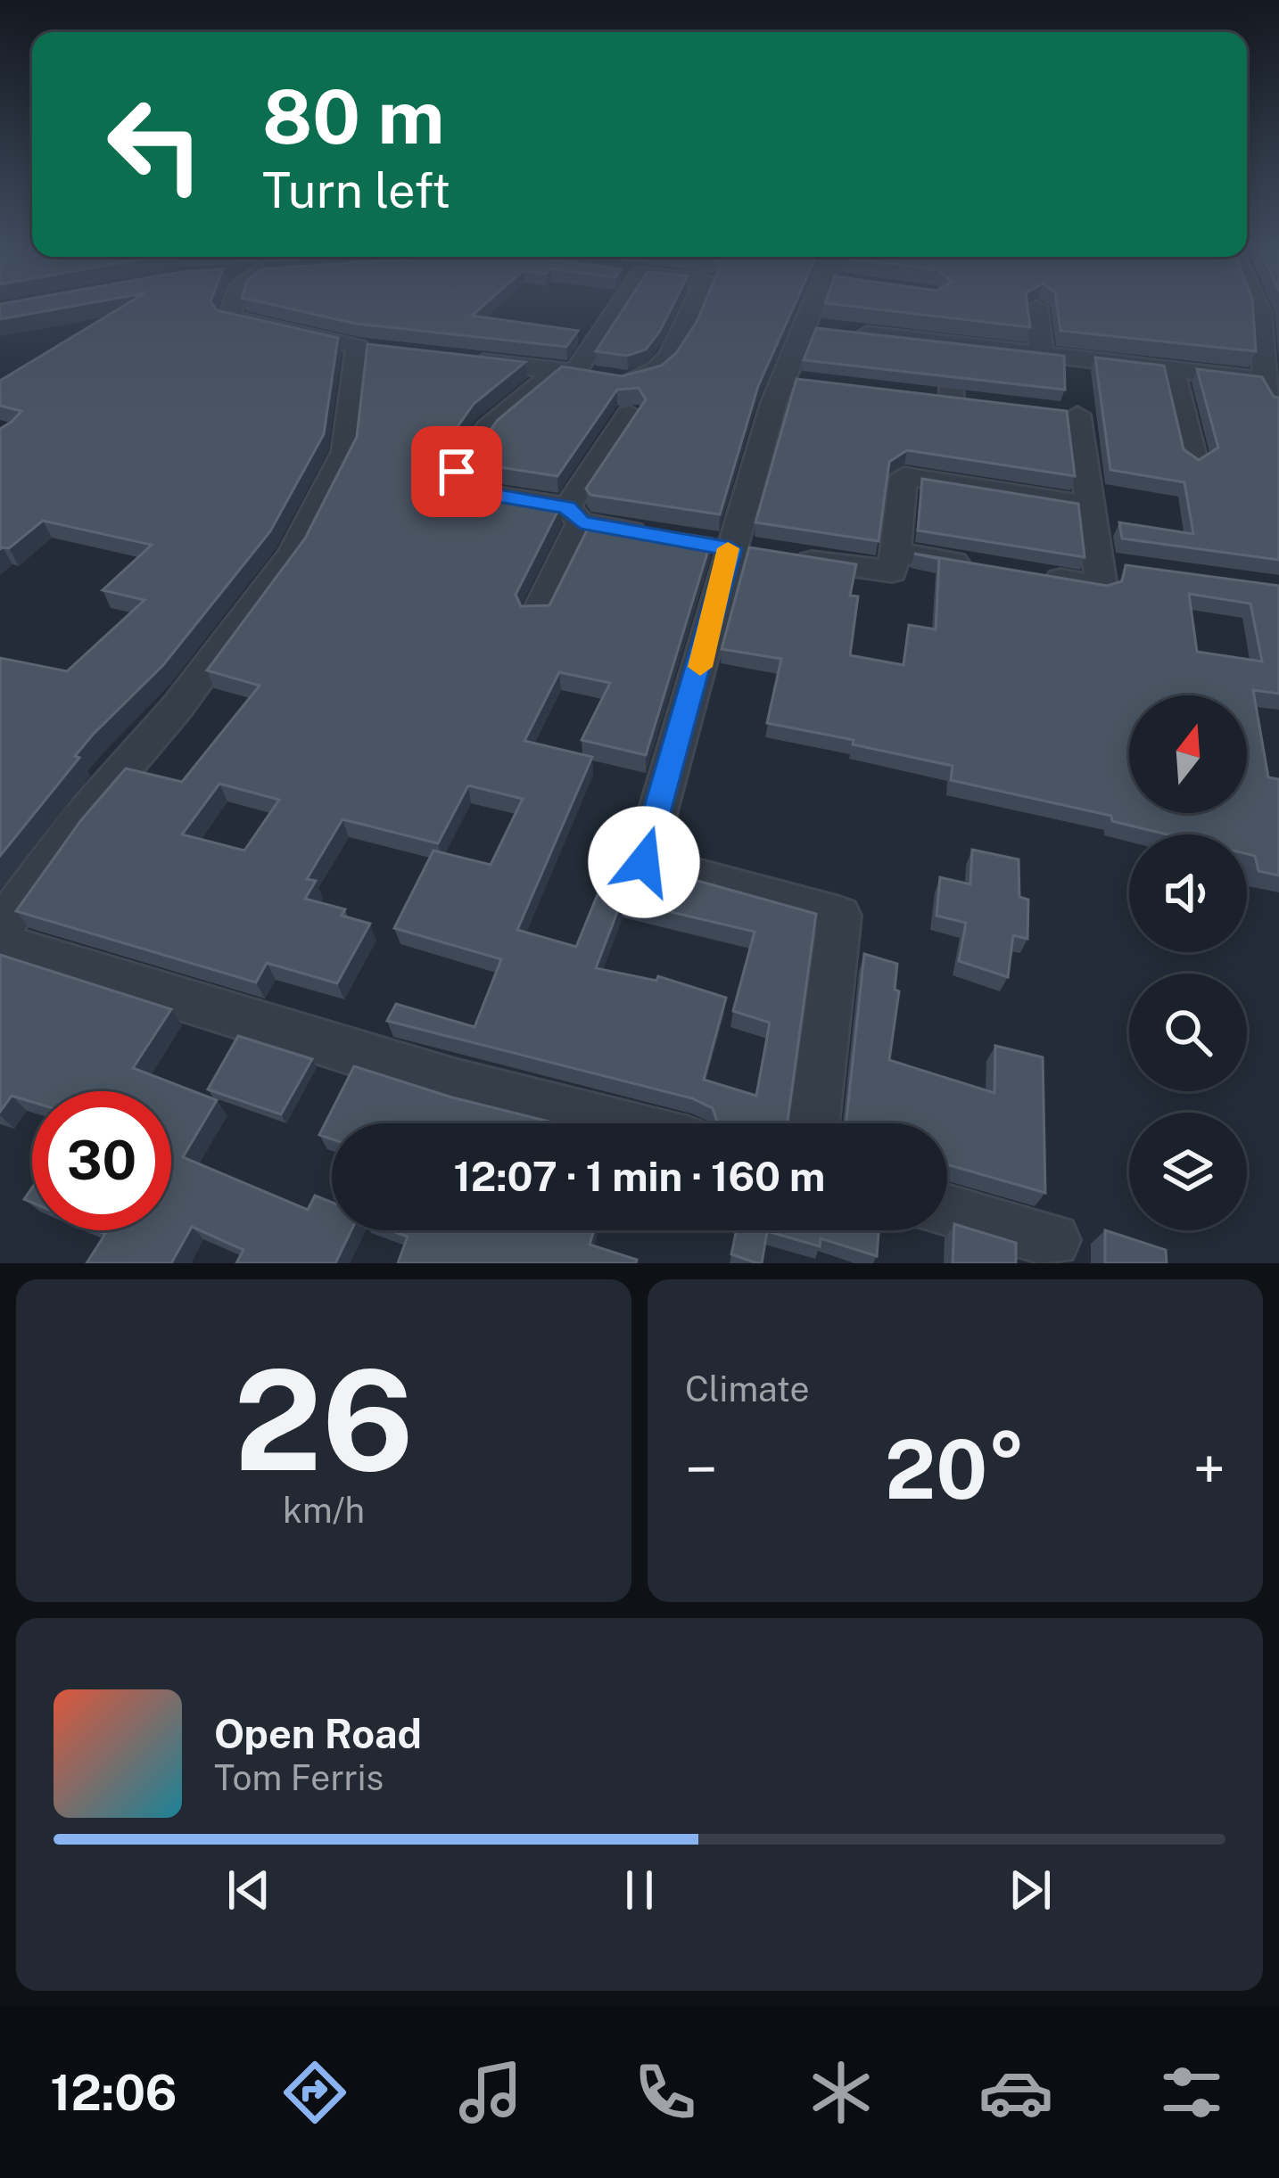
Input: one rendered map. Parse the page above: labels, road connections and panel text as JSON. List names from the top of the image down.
{
  "north": "top",
  "page": {
    "turn": ["80 m", "Turn left"],
    "limit": "30",
    "trip": "12:07 · 1 min · 160 m",
    "tile": [
      ["26", "km/h"],
      "Climate"
    ],
    "heat": ["−", "20°", "+"],
    "song": ["Open Road", "Tom Ferris"],
    "tabs": "12:06"
  }
}
